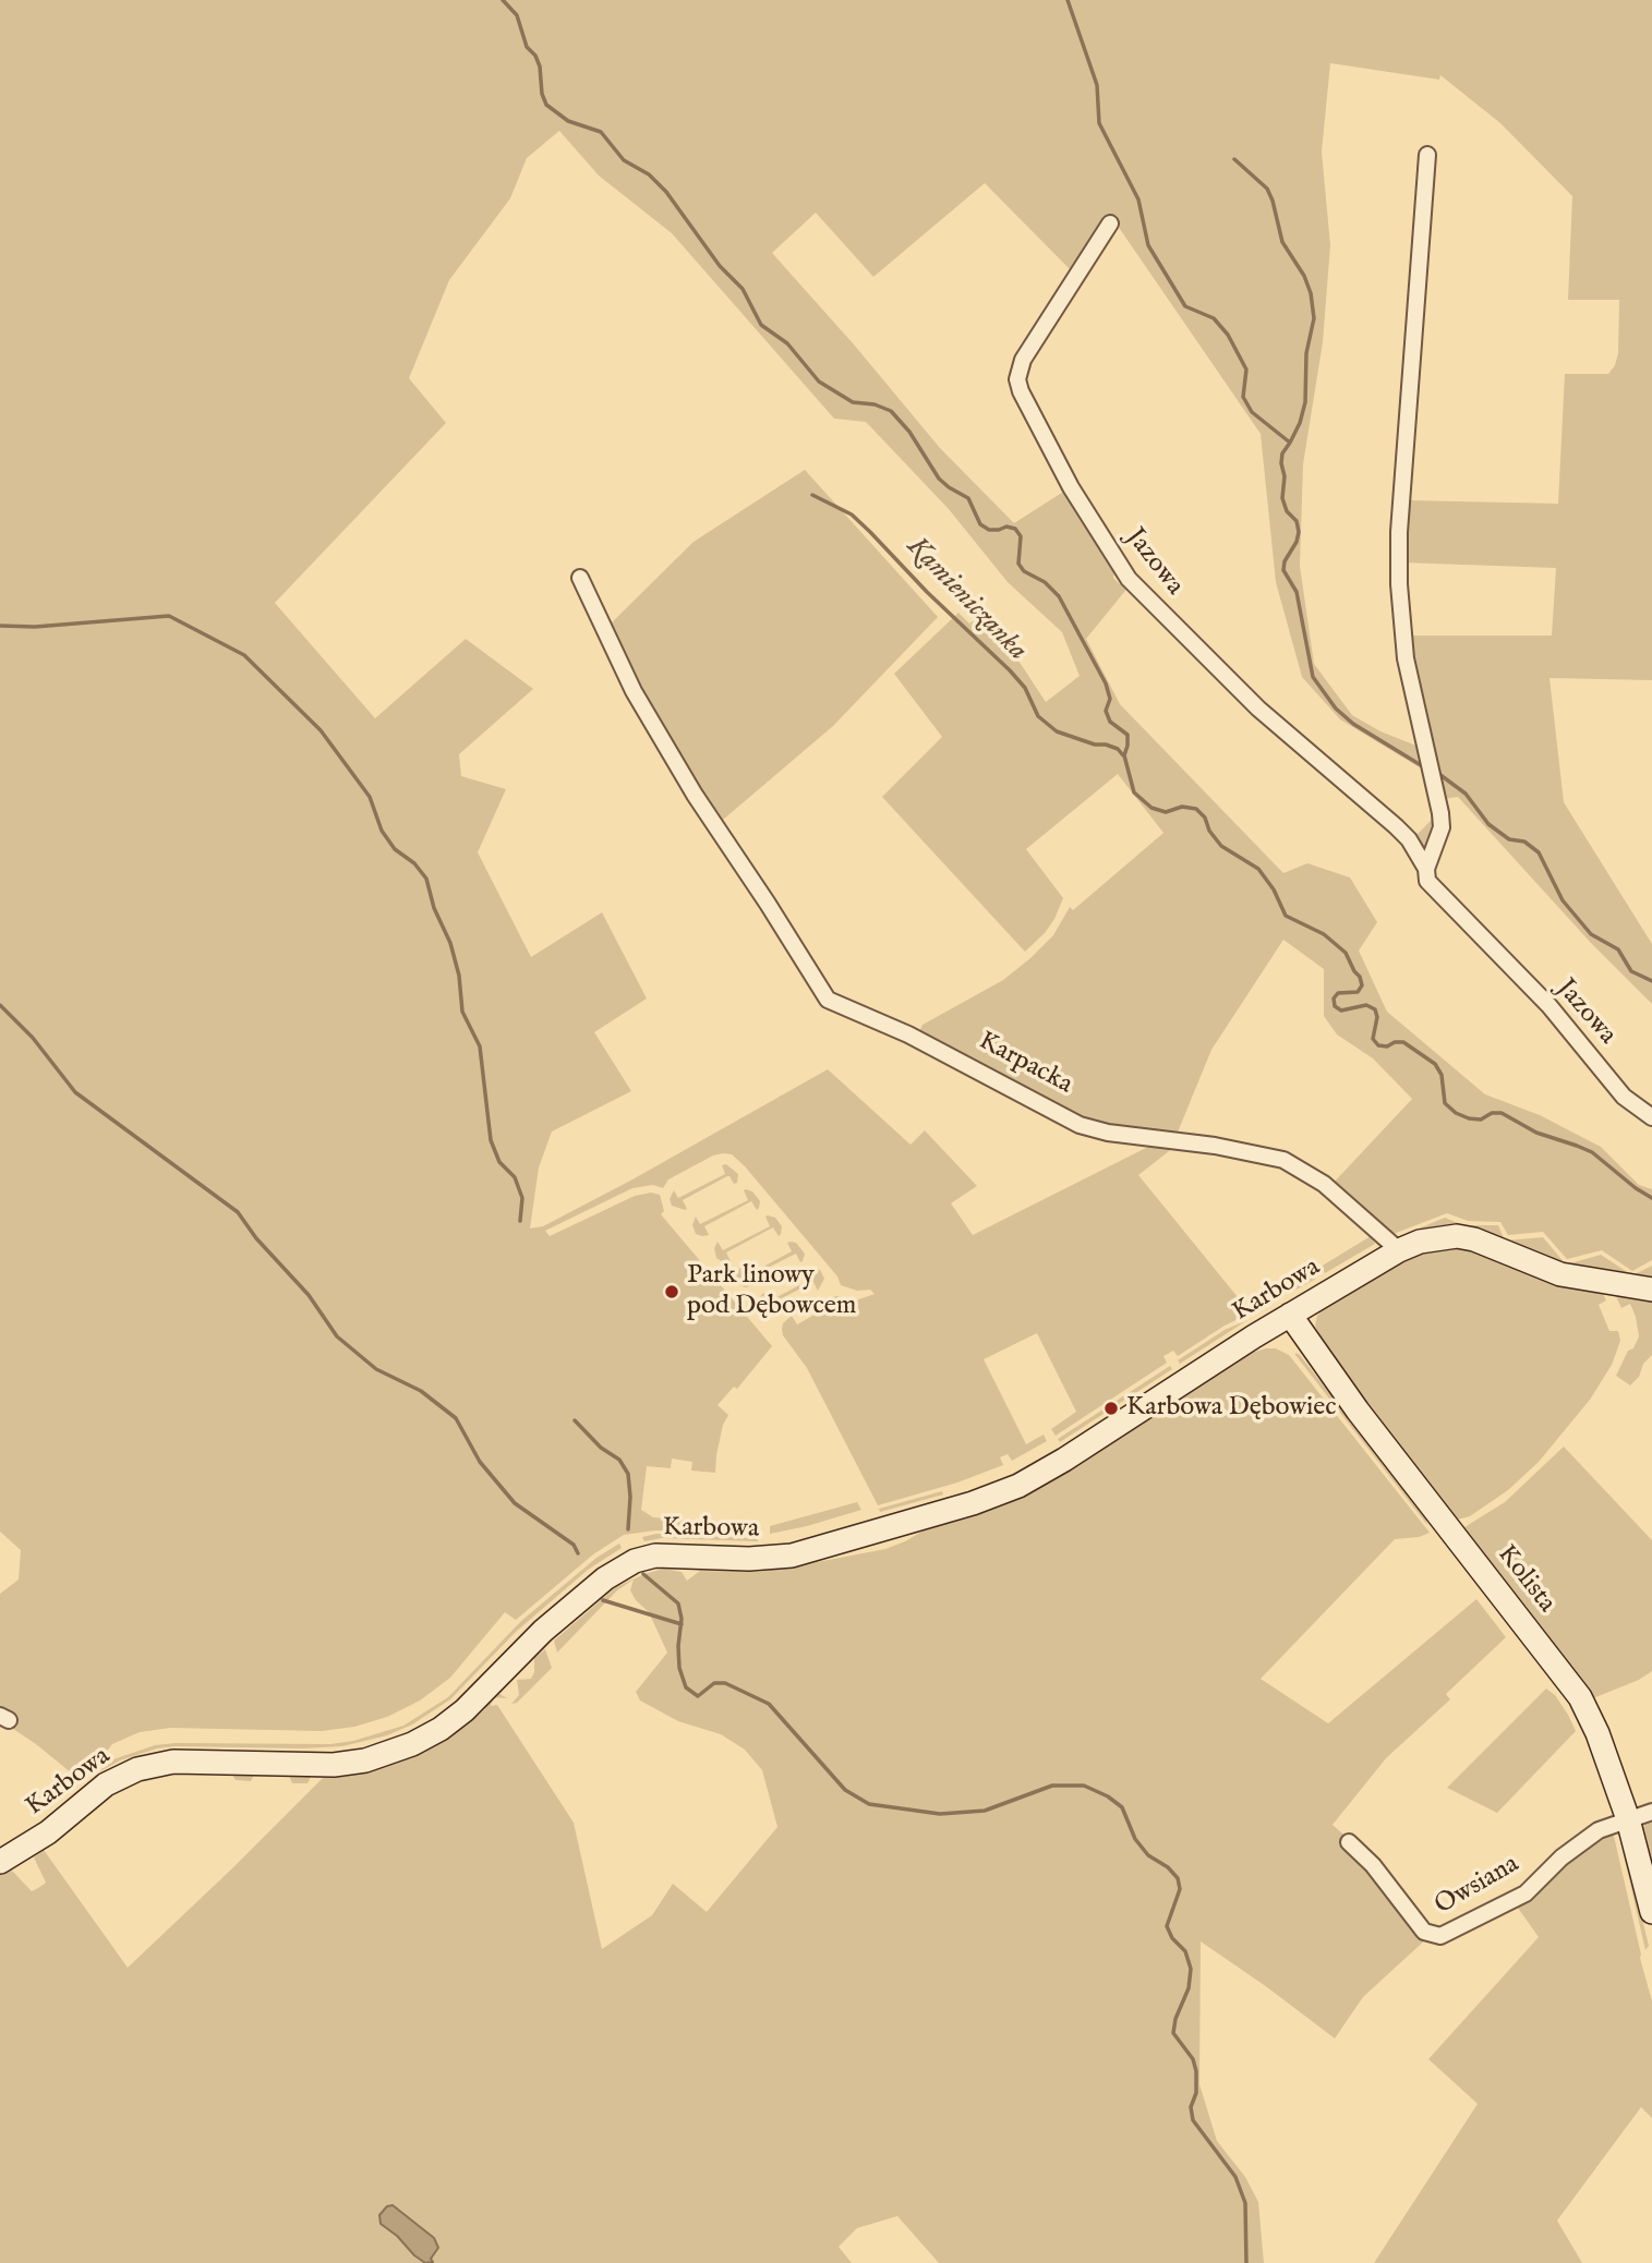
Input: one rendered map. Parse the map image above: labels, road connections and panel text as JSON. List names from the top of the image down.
{
  "streets": {
    "street": [
      "Jazowa",
      "Karpacka",
      "Karbowa",
      "Kolista",
      "Owsiana"
    ]
  },
  "crossings": [
    ["Karpacka", "Karbowa"],
    ["Karbowa", "Kolista"],
    ["Kolista", "Owsiana"]
  ],
  "water": ["Kamieniczanka"],
  "places": ["Park linowy pod Dębowcem", "Karbowa Dębowiec"]
}
